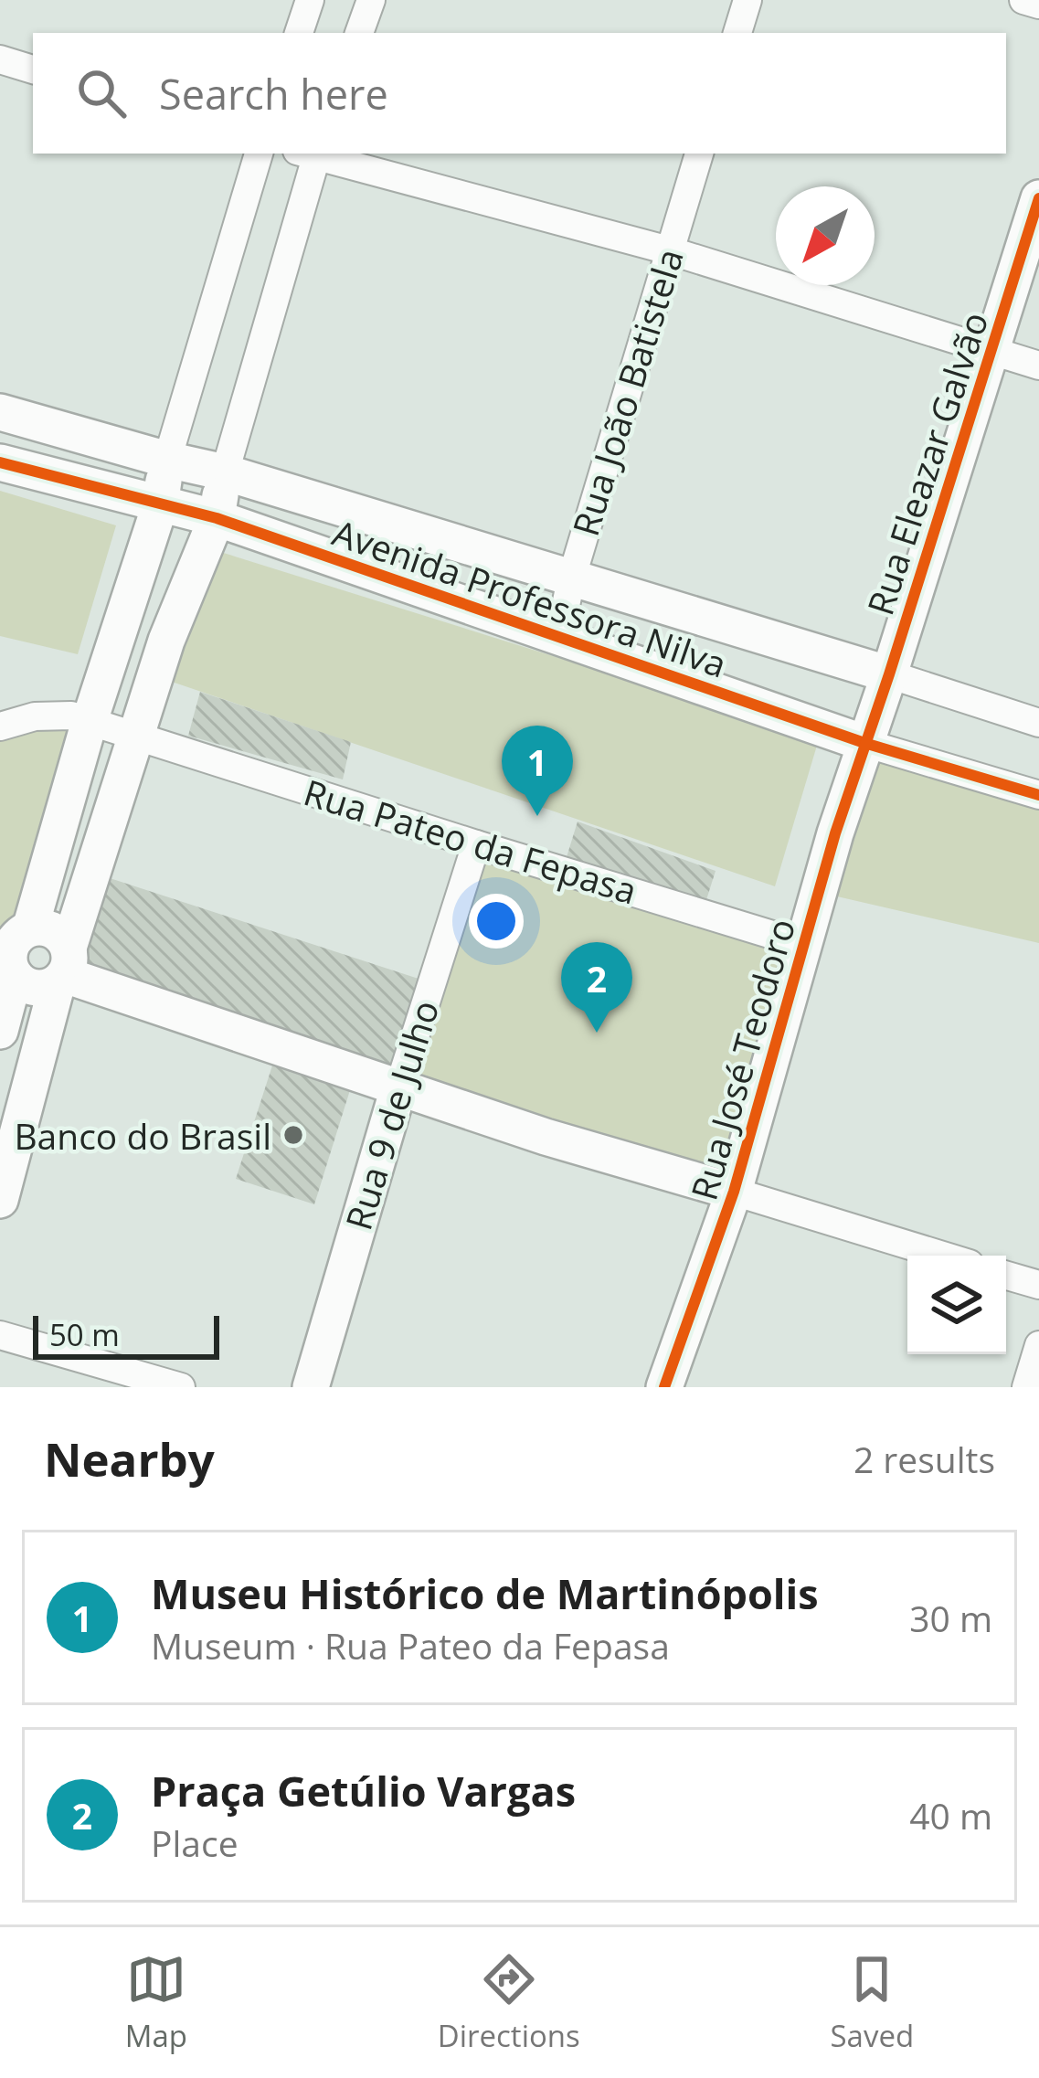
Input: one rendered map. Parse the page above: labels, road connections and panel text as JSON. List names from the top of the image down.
{
  "streets": {
    "street": [
      "Rua João Batistela",
      "Rua Eleazar Galvão",
      "Avenida Professora Nilva",
      "Rua Pateo da Fepasa",
      "Rua José Teodoro",
      "Rua 9 de Julho"
    ]
  },
  "crossings": [
    ["Rua João Batistela", "Avenida Professora Nilva"],
    ["Rua Eleazar Galvão", "Avenida Professora Nilva"],
    ["Rua Eleazar Galvão", "Rua José Teodoro"],
    ["Avenida Professora Nilva", "Rua José Teodoro"],
    ["Rua Pateo da Fepasa", "Rua José Teodoro"],
    ["Rua Pateo da Fepasa", "Rua 9 de Julho"]
  ],
  "places": ["Banco do Brasil"],
  "scale_bar": "50 m",
  "north": "bottom left",
  "page": {
    "search": "Search here",
    "pins": ["1", "2"],
    "scale": "50 m",
    "heading": ["Nearby", "2 results"],
    "list": [
      {
        "mark": "1",
        "name": "Museu Histórico de Martinópolis",
        "note": "Museum · Rua Pateo da Fepasa",
        "value": "30 m"
      },
      {
        "mark": "2",
        "name": "Praça Getúlio Vargas",
        "note": "Place",
        "value": "40 m"
      }
    ],
    "nav": ["Map", "Directions", "Saved"]
  }
}
